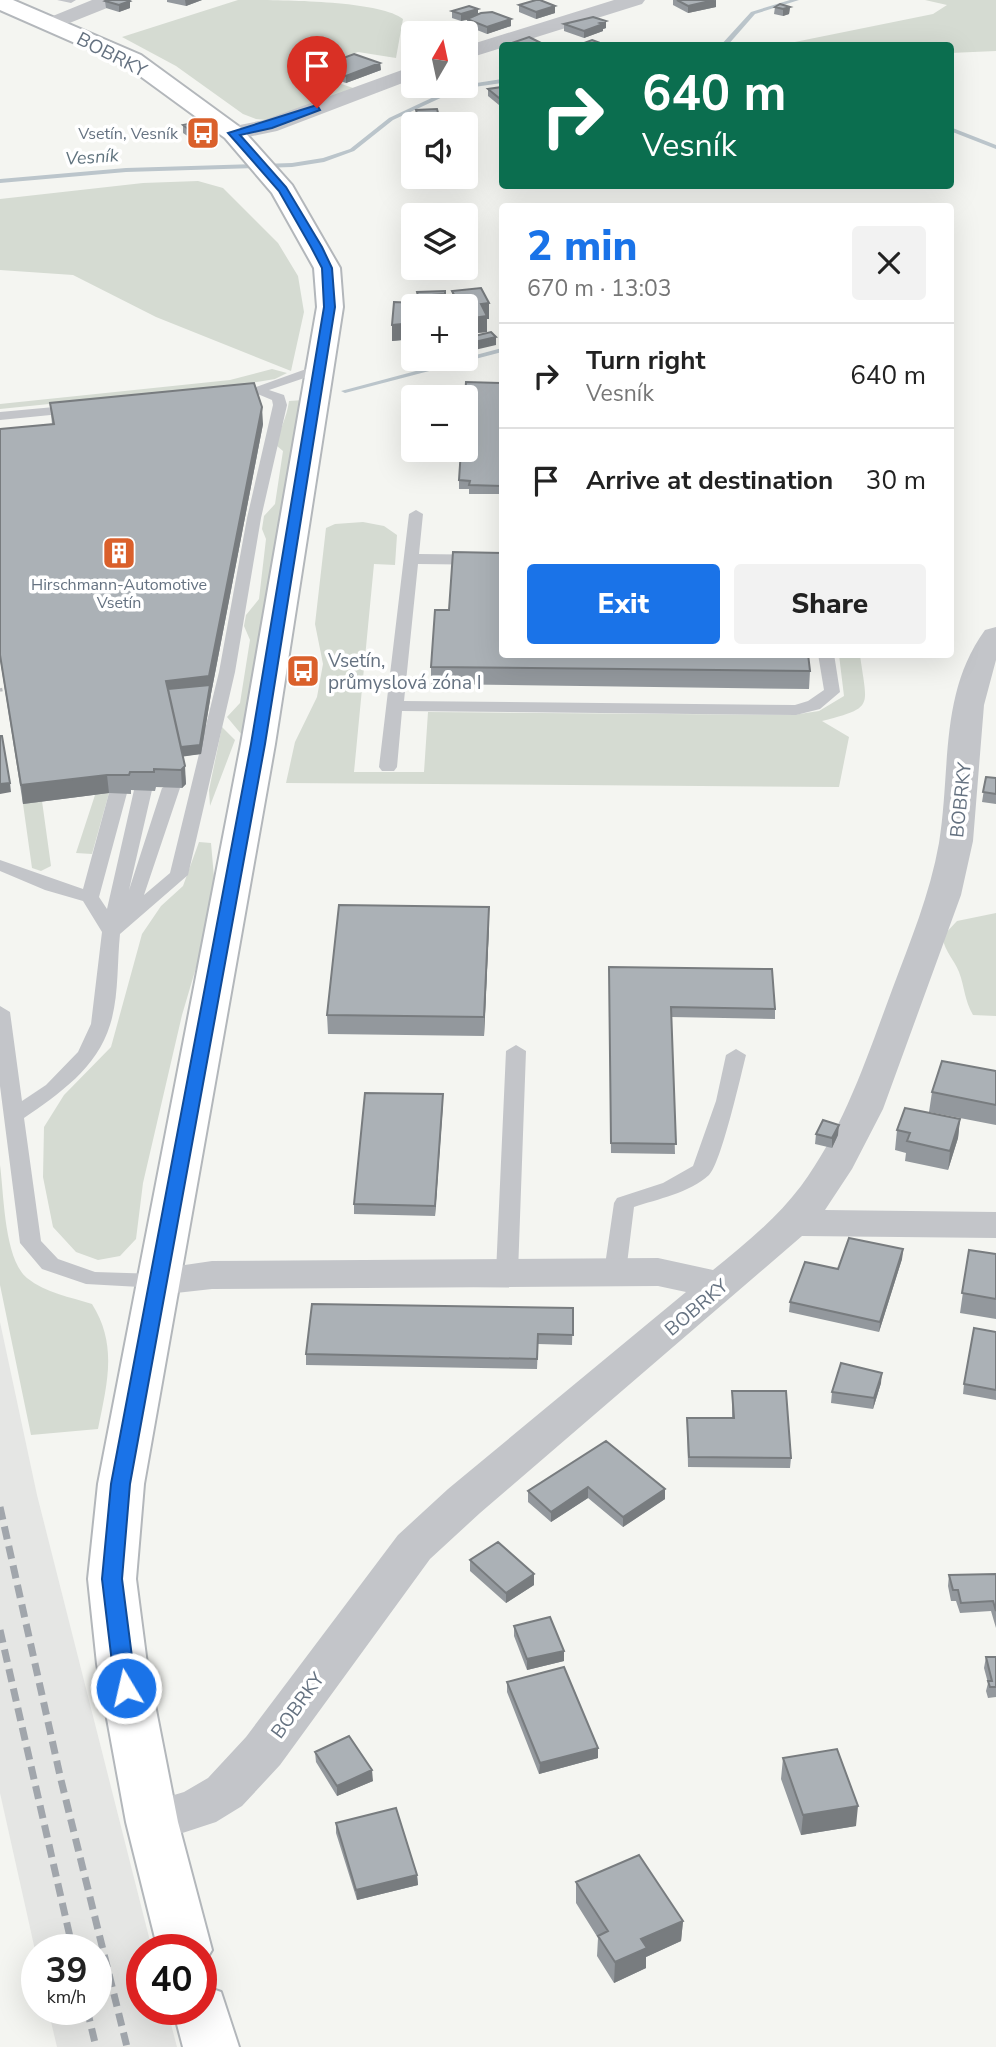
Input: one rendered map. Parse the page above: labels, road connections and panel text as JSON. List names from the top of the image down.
{
  "streets": {
    "street": ["BOBRKY"]
  },
  "water": ["Vesník"],
  "places": {
    "bus stop": ["Vsetín, Vesník", "Vsetín, průmyslová zóna I"],
    "building": ["Hirschmann-Automotive Vsetín"]
  },
  "north": "top",
  "page": {
    "map_buttons": ["+", "−"],
    "turn": ["640 m", "Vesník"],
    "heading": ["2 min", "670 m · 13:03"],
    "list": [
      {
        "name": "Turn right",
        "note": "Vesník",
        "value": "640 m"
      },
      {
        "name": "Arrive at destination",
        "value": "30 m"
      }
    ],
    "buttons": ["Exit", "Share"],
    "speed": "39 km/h",
    "limit": "40"
  }
}
